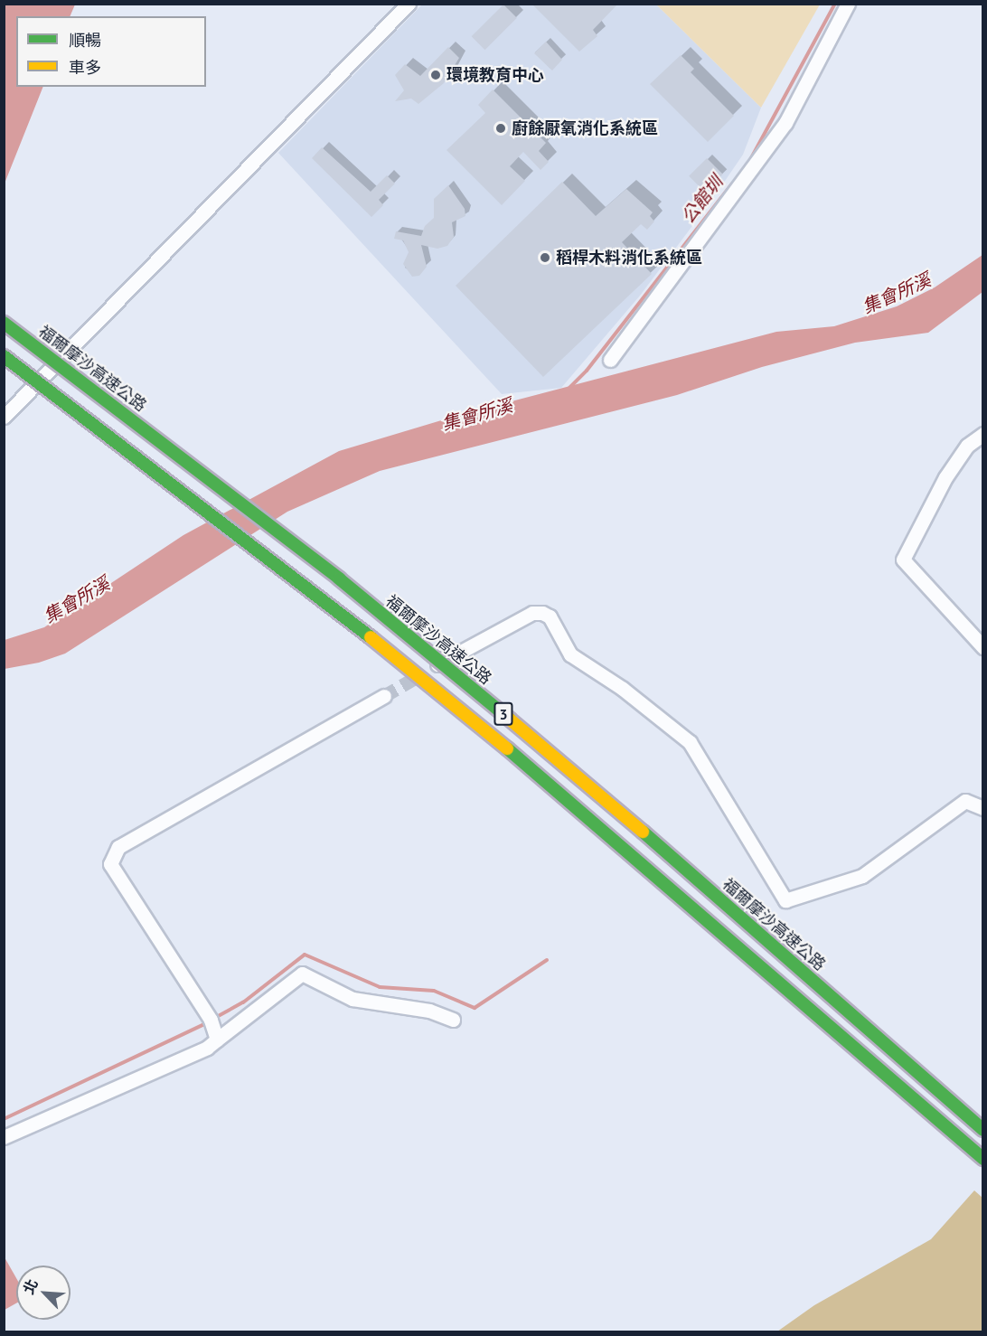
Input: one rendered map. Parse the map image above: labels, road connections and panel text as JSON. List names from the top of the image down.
{
  "streets": {
    "highway": ["福爾摩沙高速公路", "3"]
  },
  "water": ["公館圳", "集會所溪"],
  "places": ["環境教育中心", "廚餘厭氧消化系統區", "稻桿木料消化系統區"],
  "legend": ["順暢", "車多"],
  "north": "top left"
}
